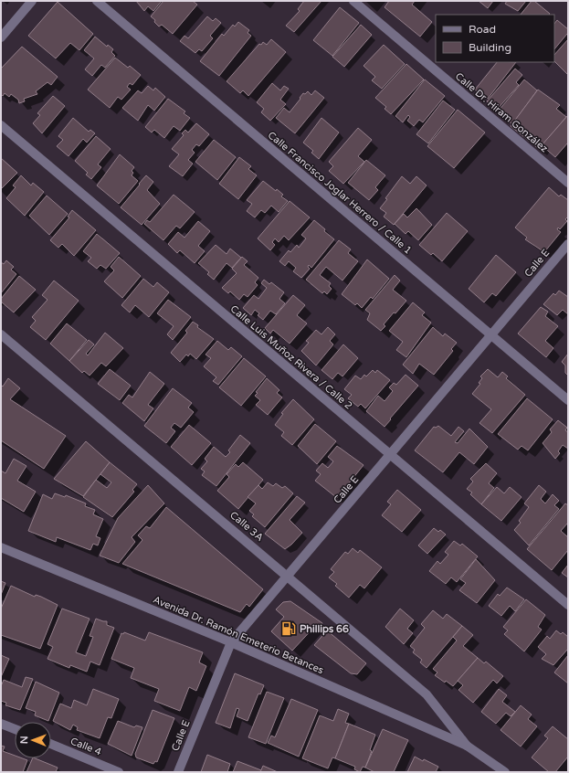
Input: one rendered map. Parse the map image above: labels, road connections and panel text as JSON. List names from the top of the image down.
{
  "streets": {
    "street": [
      "Calle Dr. Hiram González",
      "Calle Francisco Joglar Herrero / Calle 1",
      "Calle E",
      "Calle Luis Muñoz Rivera / Calle 2",
      "Calle 3A",
      "Avenida Dr. Ramón Emeterio Betances",
      "Calle 4"
    ]
  },
  "crossings": [
    ["Calle Francisco Joglar Herrero / Calle 1", "Calle E"],
    ["Calle E", "Calle Luis Muñoz Rivera / Calle 2"],
    ["Calle E", "Calle 3A"],
    ["Calle E", "Avenida Dr. Ramón Emeterio Betances"],
    ["Calle 3A", "Avenida Dr. Ramón Emeterio Betances"]
  ],
  "places": {
    "fuel station": ["Phillips 66"]
  },
  "legend": ["Road", "Building"],
  "north": "left"
}
